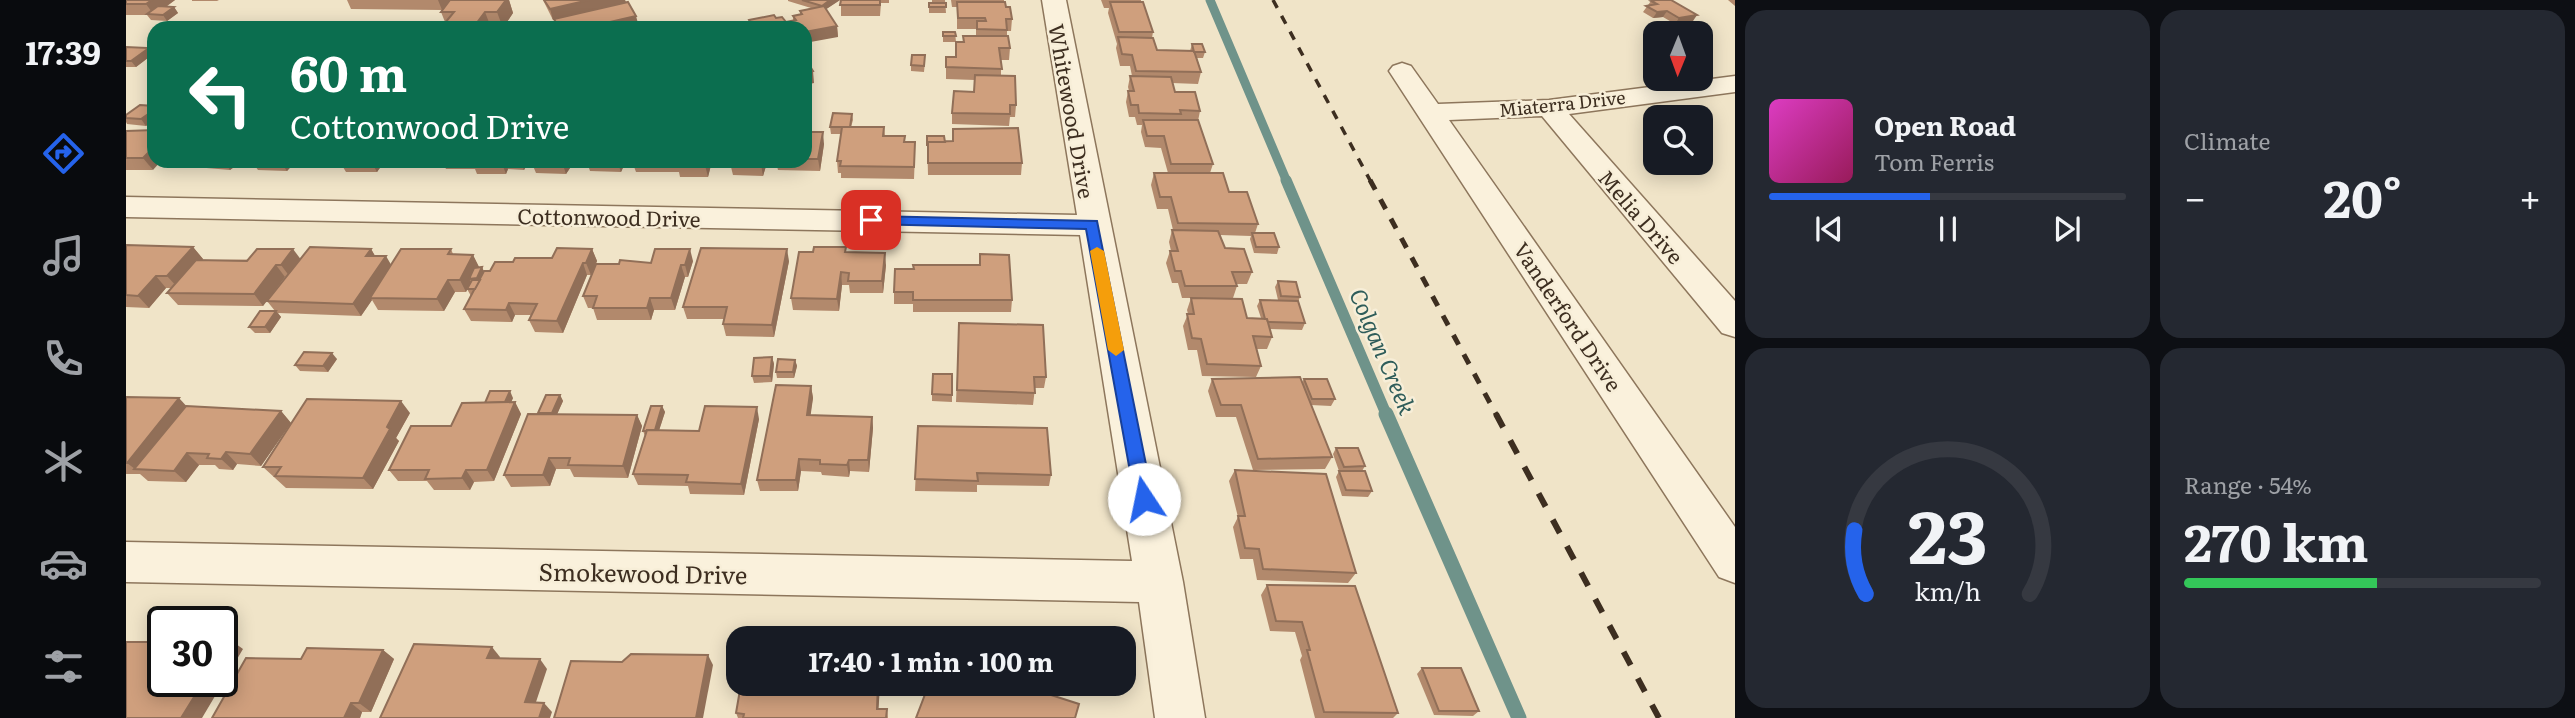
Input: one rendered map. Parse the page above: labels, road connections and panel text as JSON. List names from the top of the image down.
{
  "streets": {
    "street": [
      "Miaterra Drive",
      "Whitewood Drive",
      "Cottonwood Drive",
      "Melia Drive",
      "Vanderford Drive",
      "Smokewood Drive"
    ]
  },
  "crossings": [
    ["Miaterra Drive", "Melia Drive"],
    ["Miaterra Drive", "Vanderford Drive"],
    ["Whitewood Drive", "Cottonwood Drive"],
    ["Whitewood Drive", "Smokewood Drive"]
  ],
  "water": ["Colgan Creek"],
  "north": "bottom",
  "page": {
    "tabs": "17:39",
    "tile": [
      "Climate",
      ["Range · 54%", "270 km"]
    ],
    "turn": ["60 m", "Cottonwood Drive"],
    "song": ["Open Road", "Tom Ferris"],
    "heat": ["−", "20°", "+"],
    "limit": "30",
    "trip": "17:40 · 1 min · 100 m",
    "gauge": ["23", "km/h"]
  }
}
